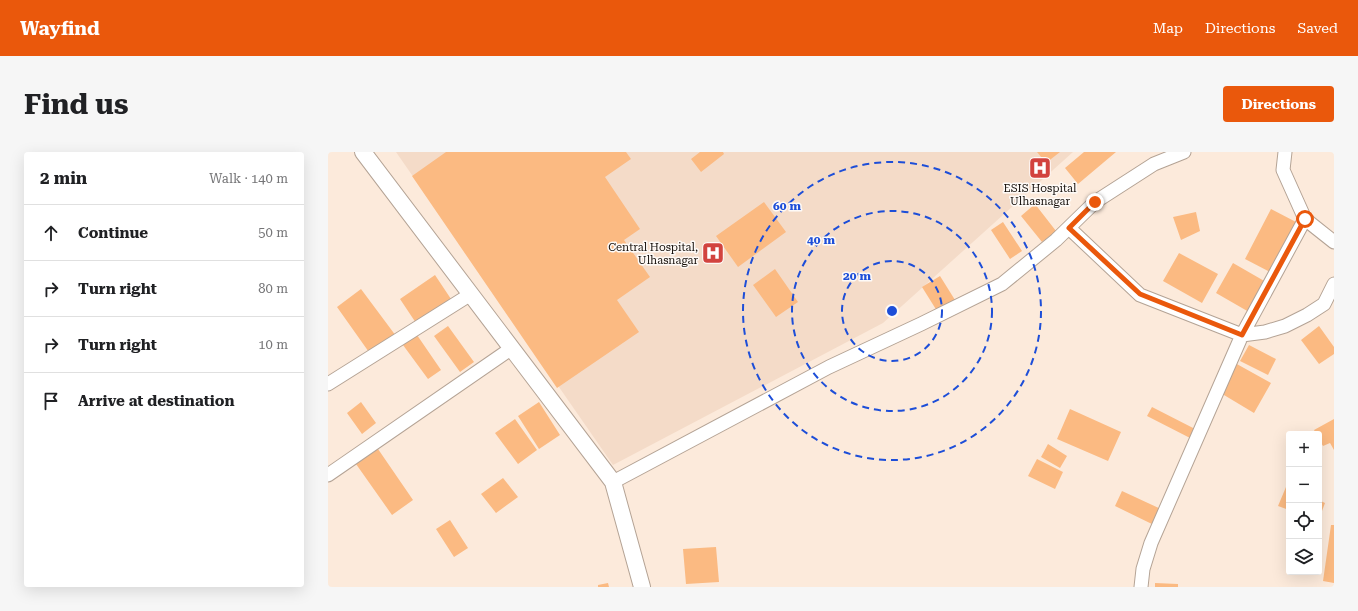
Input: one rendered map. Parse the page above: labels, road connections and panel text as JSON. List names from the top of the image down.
{
  "places": {
    "hospital": ["ESIS Hospital Ulhasnagar", "Central Hospital, Ulhasnagar"]
  },
  "page": {
    "header": "Wayfind",
    "nav": ["Map", "Directions", "Saved"],
    "buttons": "Directions",
    "title": "Find us",
    "heading": ["2 min", "Walk · 140 m"],
    "list": [
      ["Continue", "50 m"],
      ["Turn right", "80 m"],
      ["Turn right", "10 m"],
      "Arrive at destination"
    ],
    "map_buttons": ["+", "−"]
  },
  "rings": ["60 m", "40 m", "20 m"]
}
